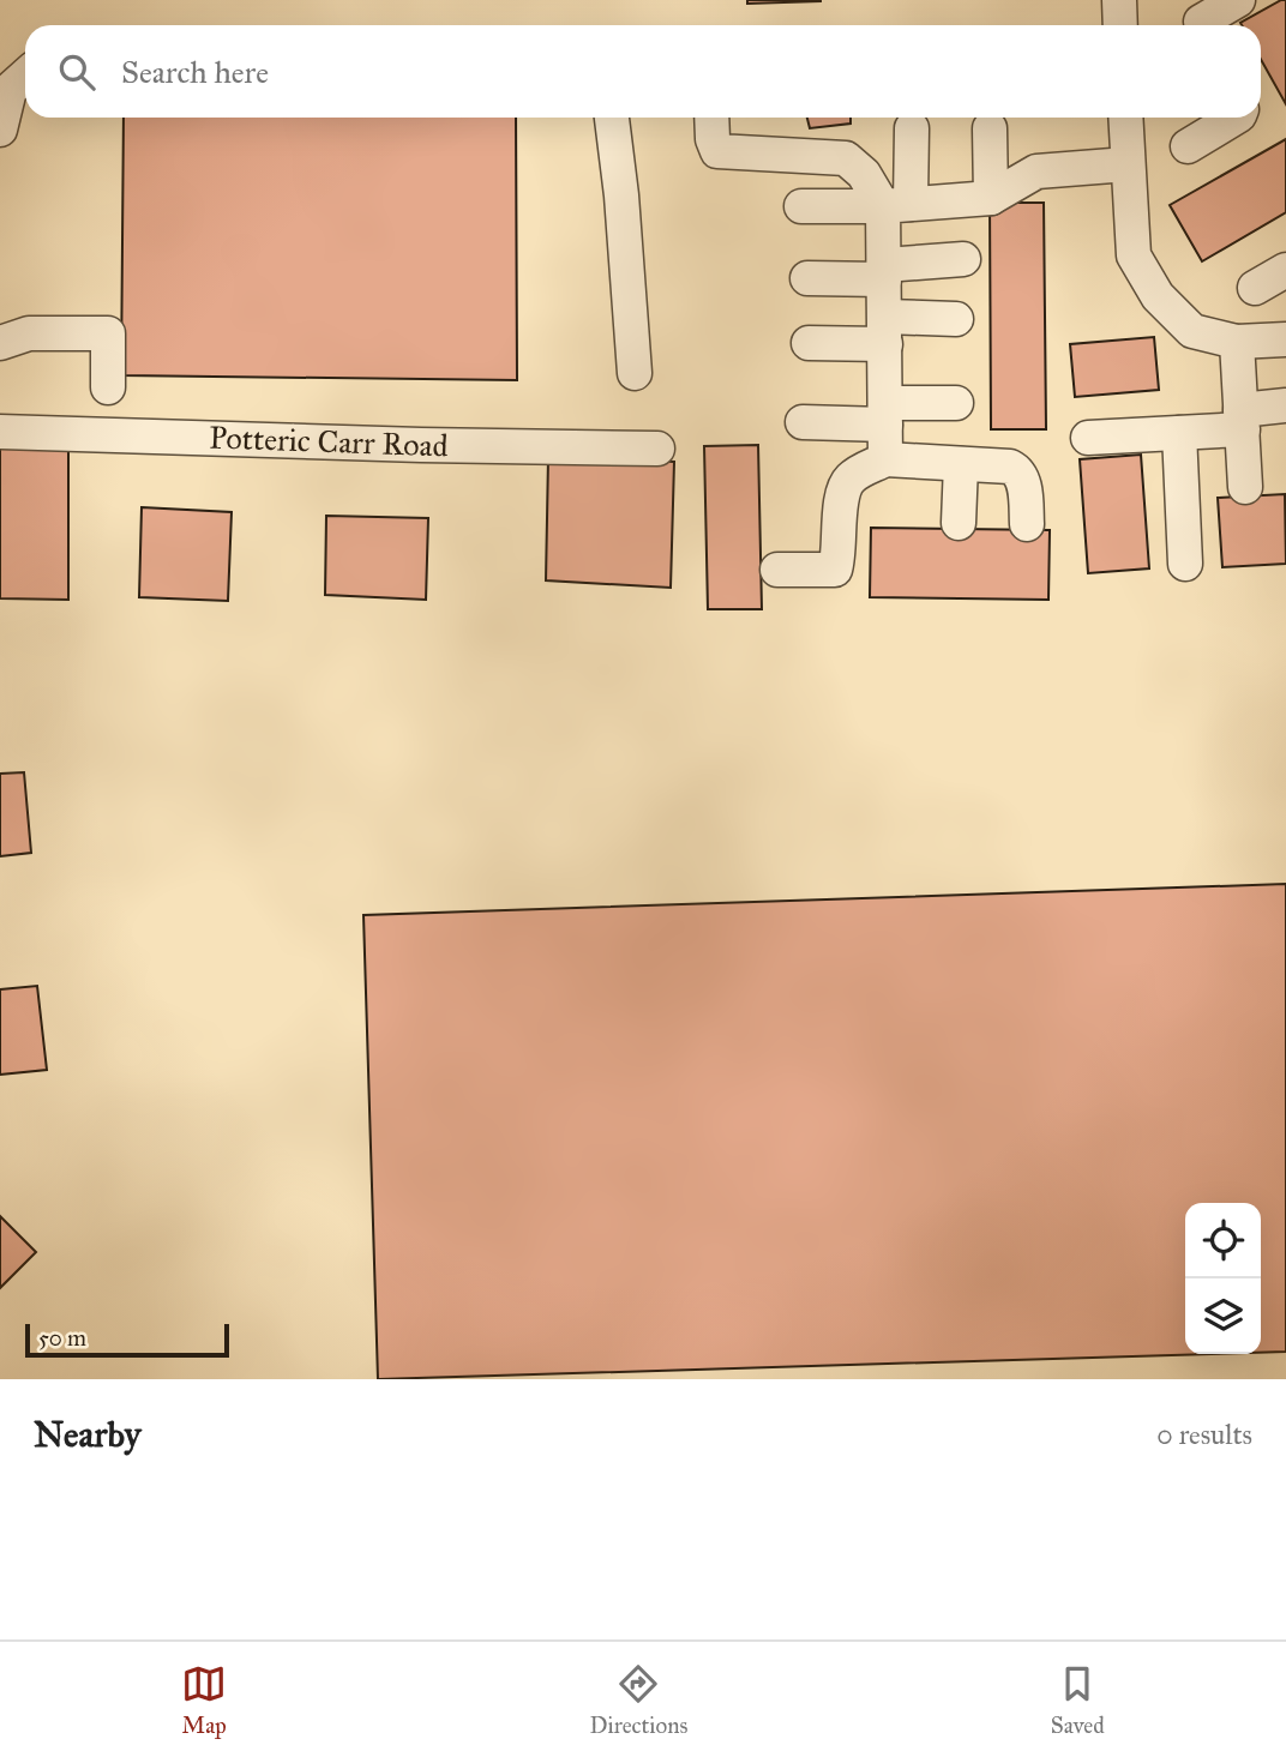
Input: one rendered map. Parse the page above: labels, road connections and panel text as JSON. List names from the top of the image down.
{
  "streets": {
    "street": ["Potteric Carr Road"]
  },
  "scale_bar": "50 m",
  "page": {
    "search": "Search here",
    "scale": "50 m",
    "heading": ["Nearby", "0 results"],
    "nav": ["Map", "Directions", "Saved"]
  }
}
